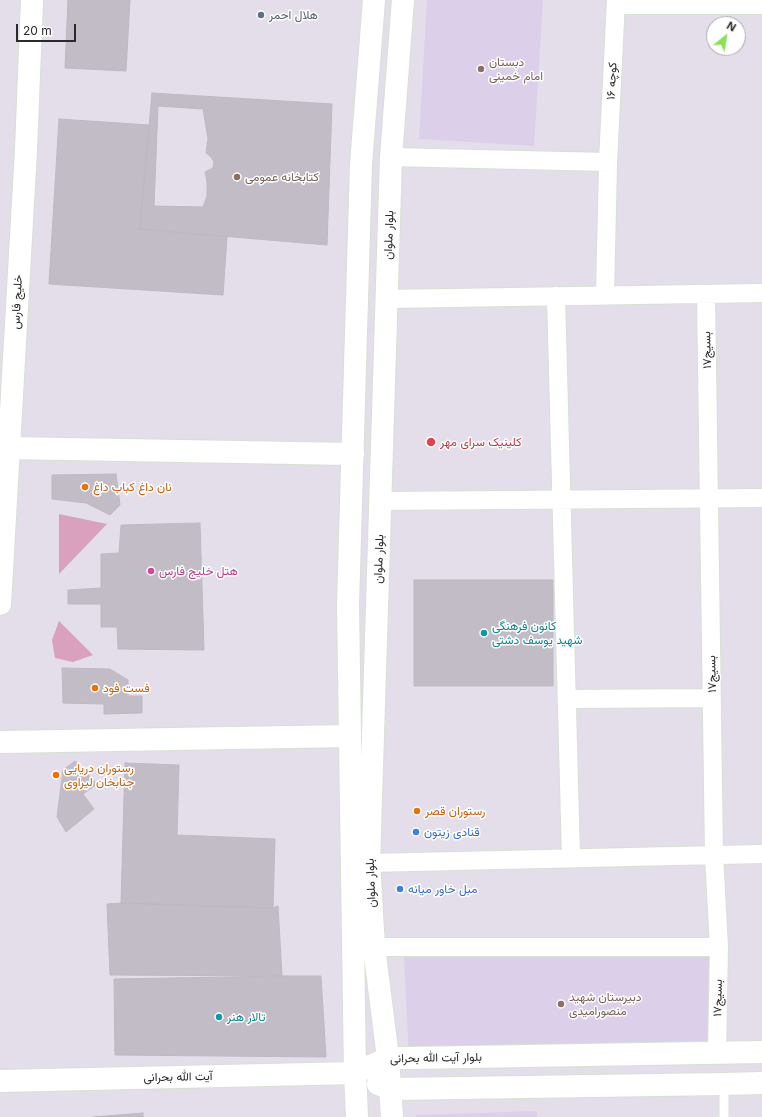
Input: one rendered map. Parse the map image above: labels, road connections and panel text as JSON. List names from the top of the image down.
{
  "streets": {
    "main road": [
      "بلوار ملوان",
      "خلیج فارس",
      "بلوار آیت الله بحرانی",
      "آیت الله بحرانی"
    ],
    "street": ["کوچه ۱۶", "بسیج۱۷"]
  },
  "crossings": [
    ["بلوار ملوان", "بلوار آیت الله بحرانی"],
    ["بلوار ملوان", "آیت الله بحرانی"],
    ["بسیج۱۷", "بلوار آیت الله بحرانی"],
    ["بلوار آیت الله بحرانی", "آیت الله بحرانی"]
  ],
  "places": [
    "هلال احمر",
    "دبستان امام خمینی",
    "کتابخانه عمومی",
    "کلینیک سرای مهر",
    "نان داغ کباب داغ",
    "هتل خلیج فارس",
    "کانون فرهنگی شهید یوسف دشتی",
    "فست فود",
    "رستوران دریایی جنابخان لیراوی",
    "رستوران قصر",
    "قنادى زیتون",
    "مبل خاور میانه",
    "دبیرستان شهید منصورامیدی",
    "تالار هنر"
  ],
  "scale_bar": "20 m",
  "north": "top right"
}
